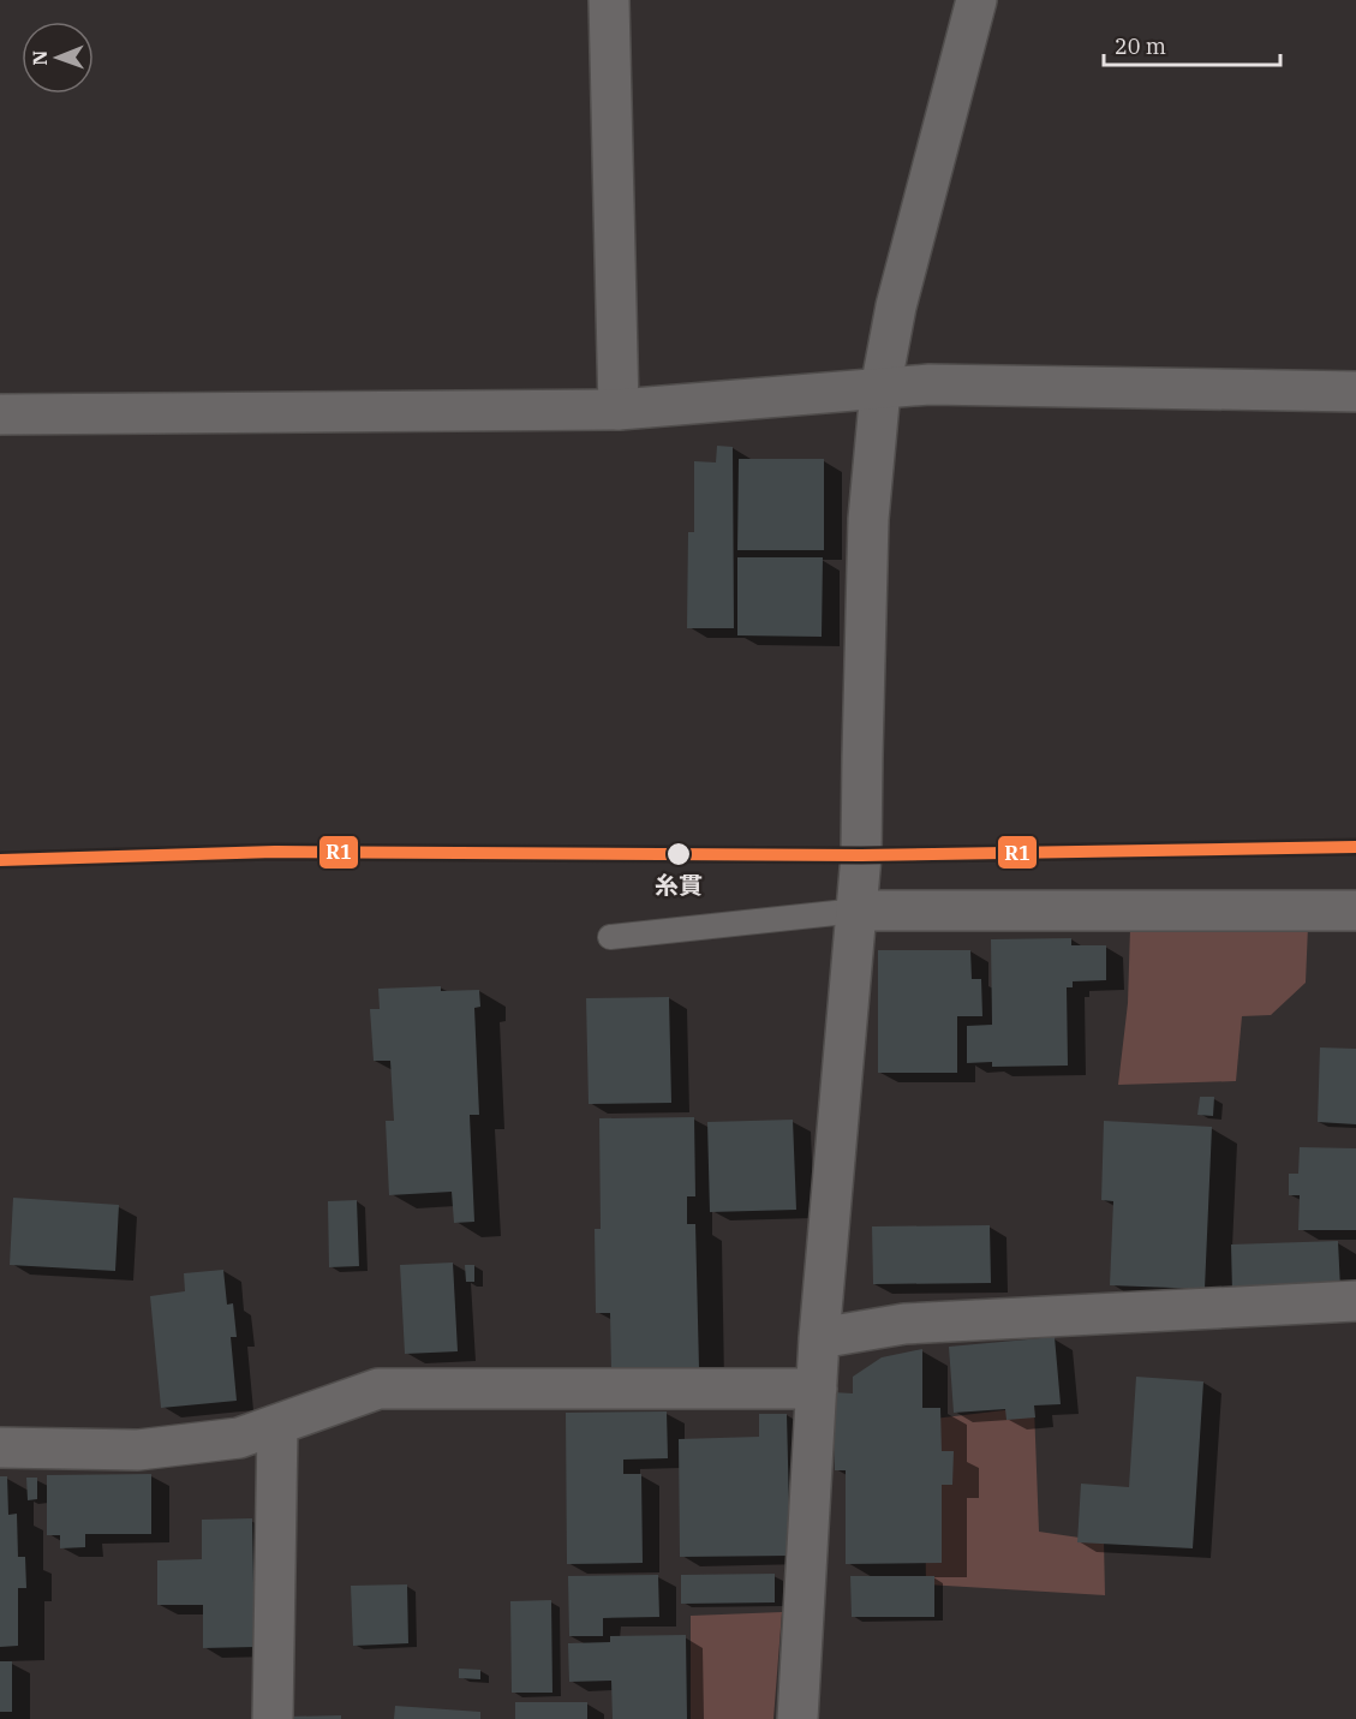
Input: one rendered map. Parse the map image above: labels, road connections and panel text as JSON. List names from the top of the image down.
{
  "places": ["糸貫"],
  "lines": ["transit line R1"],
  "scale_bar": "20 m",
  "north": "left"
}
